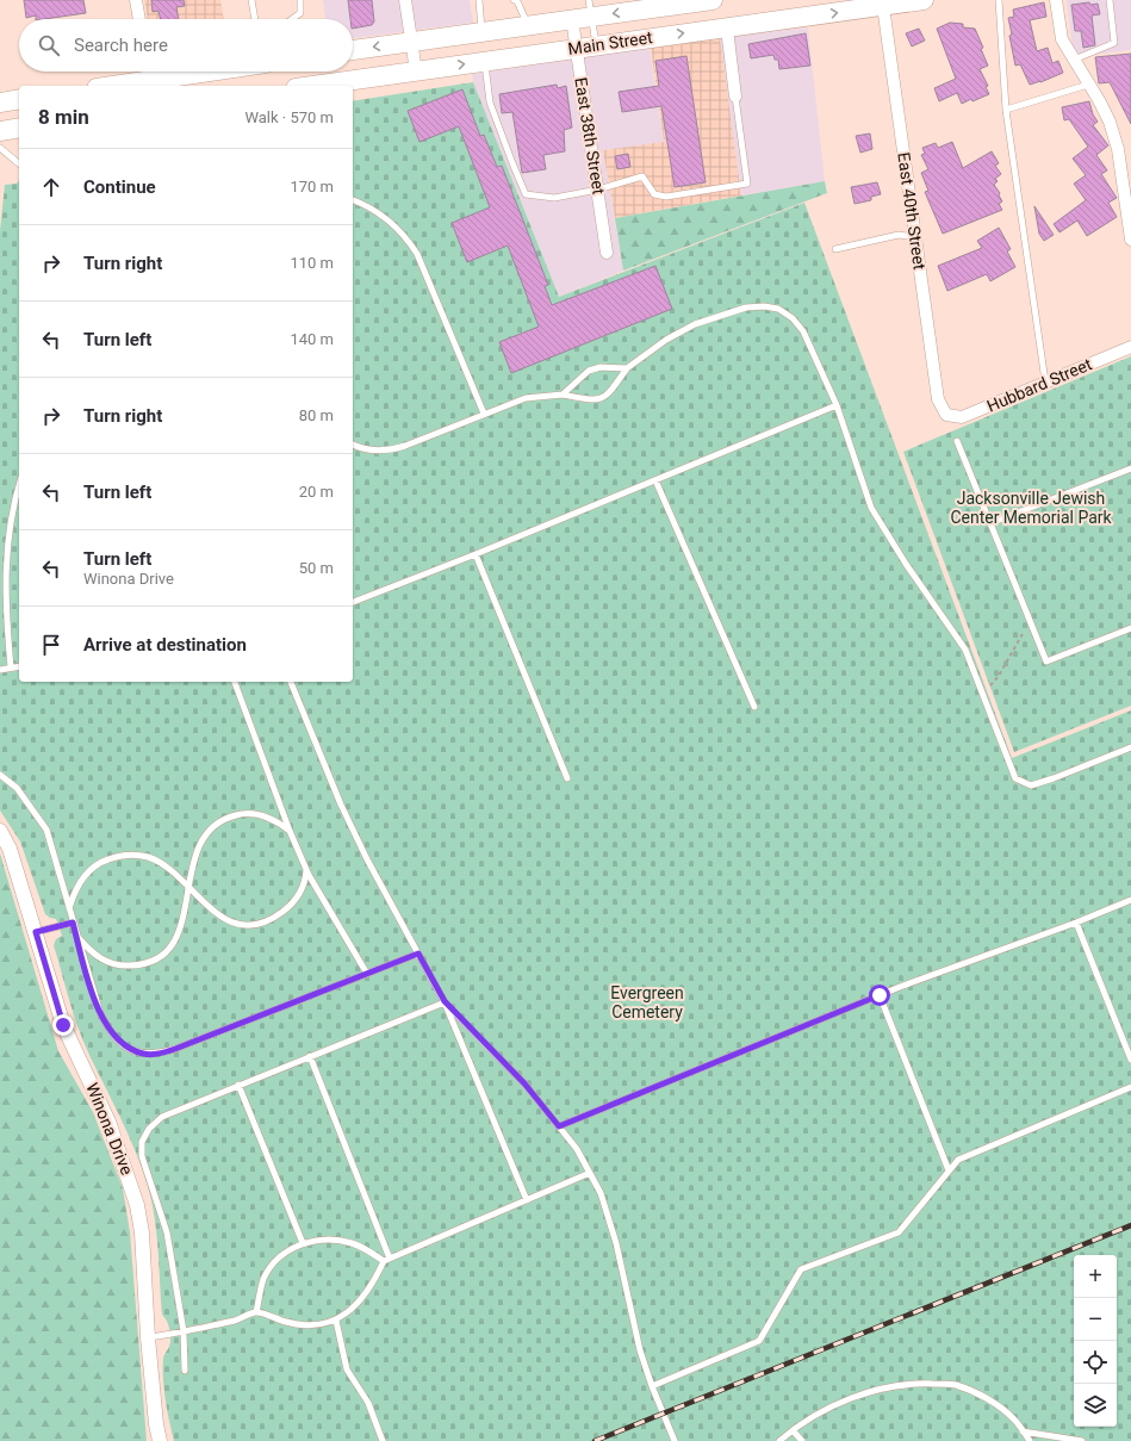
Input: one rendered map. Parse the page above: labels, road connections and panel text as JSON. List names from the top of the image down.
{
  "streets": {
    "main road": ["Main Street"],
    "street": [
      "East 38th Street",
      "East 40th Street",
      "Hubbard Street",
      "Winona Drive"
    ]
  },
  "crossings": [
    ["Main Street", "East 38th Street"],
    ["Main Street", "East 40th Street"],
    ["East 40th Street", "Hubbard Street"]
  ],
  "parks": ["Jacksonville Jewish Center Memorial Park", "Evergreen Cemetery"],
  "page": {
    "search": "Search here",
    "heading": ["8 min", "Walk · 570 m"],
    "list": [
      ["Continue", "170 m"],
      ["Turn right", "110 m"],
      ["Turn left", "140 m"],
      ["Turn right", "80 m"],
      ["Turn left", "20 m"],
      ["Turn left", "Winona Drive", "50 m"],
      "Arrive at destination"
    ],
    "map_buttons": ["+", "−"]
  }
}
